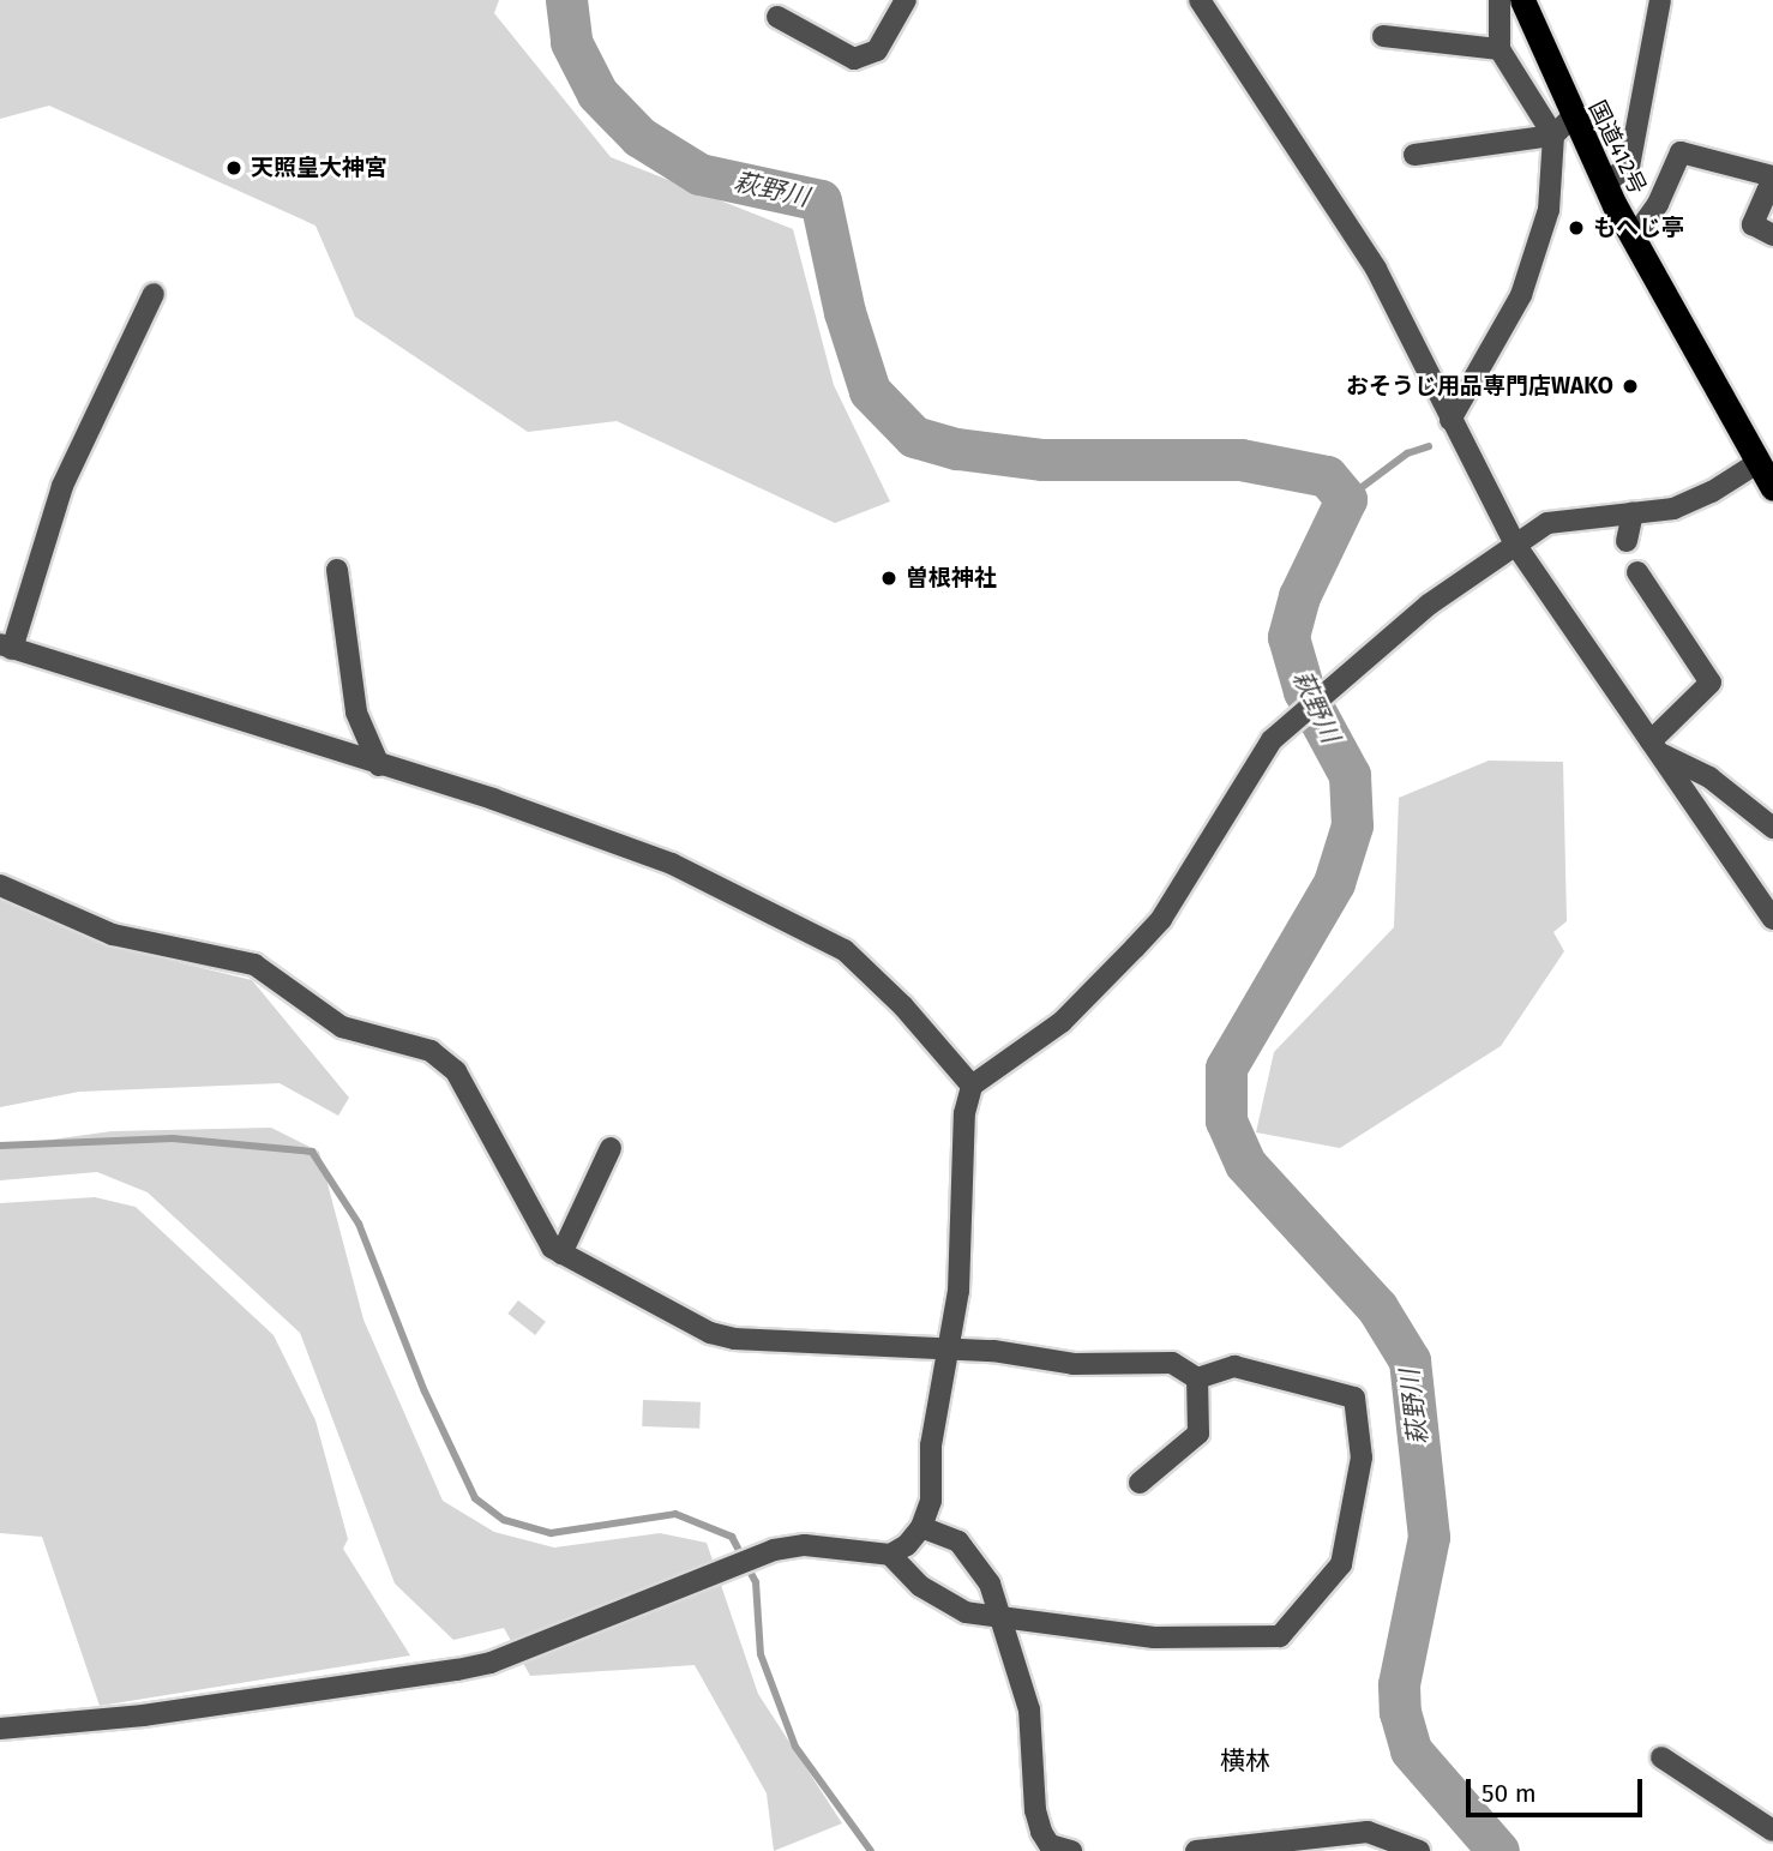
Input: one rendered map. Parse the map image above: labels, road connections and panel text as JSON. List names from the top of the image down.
{
  "streets": {
    "highway": ["国道412号"]
  },
  "districts": ["横林"],
  "water": ["萩野川"],
  "places": [
    "天照皇大神宮",
    "もへじ亭",
    "おそうじ用品専門店WAKO",
    "曽根神社"
  ],
  "scale_bar": "50 m"
}
